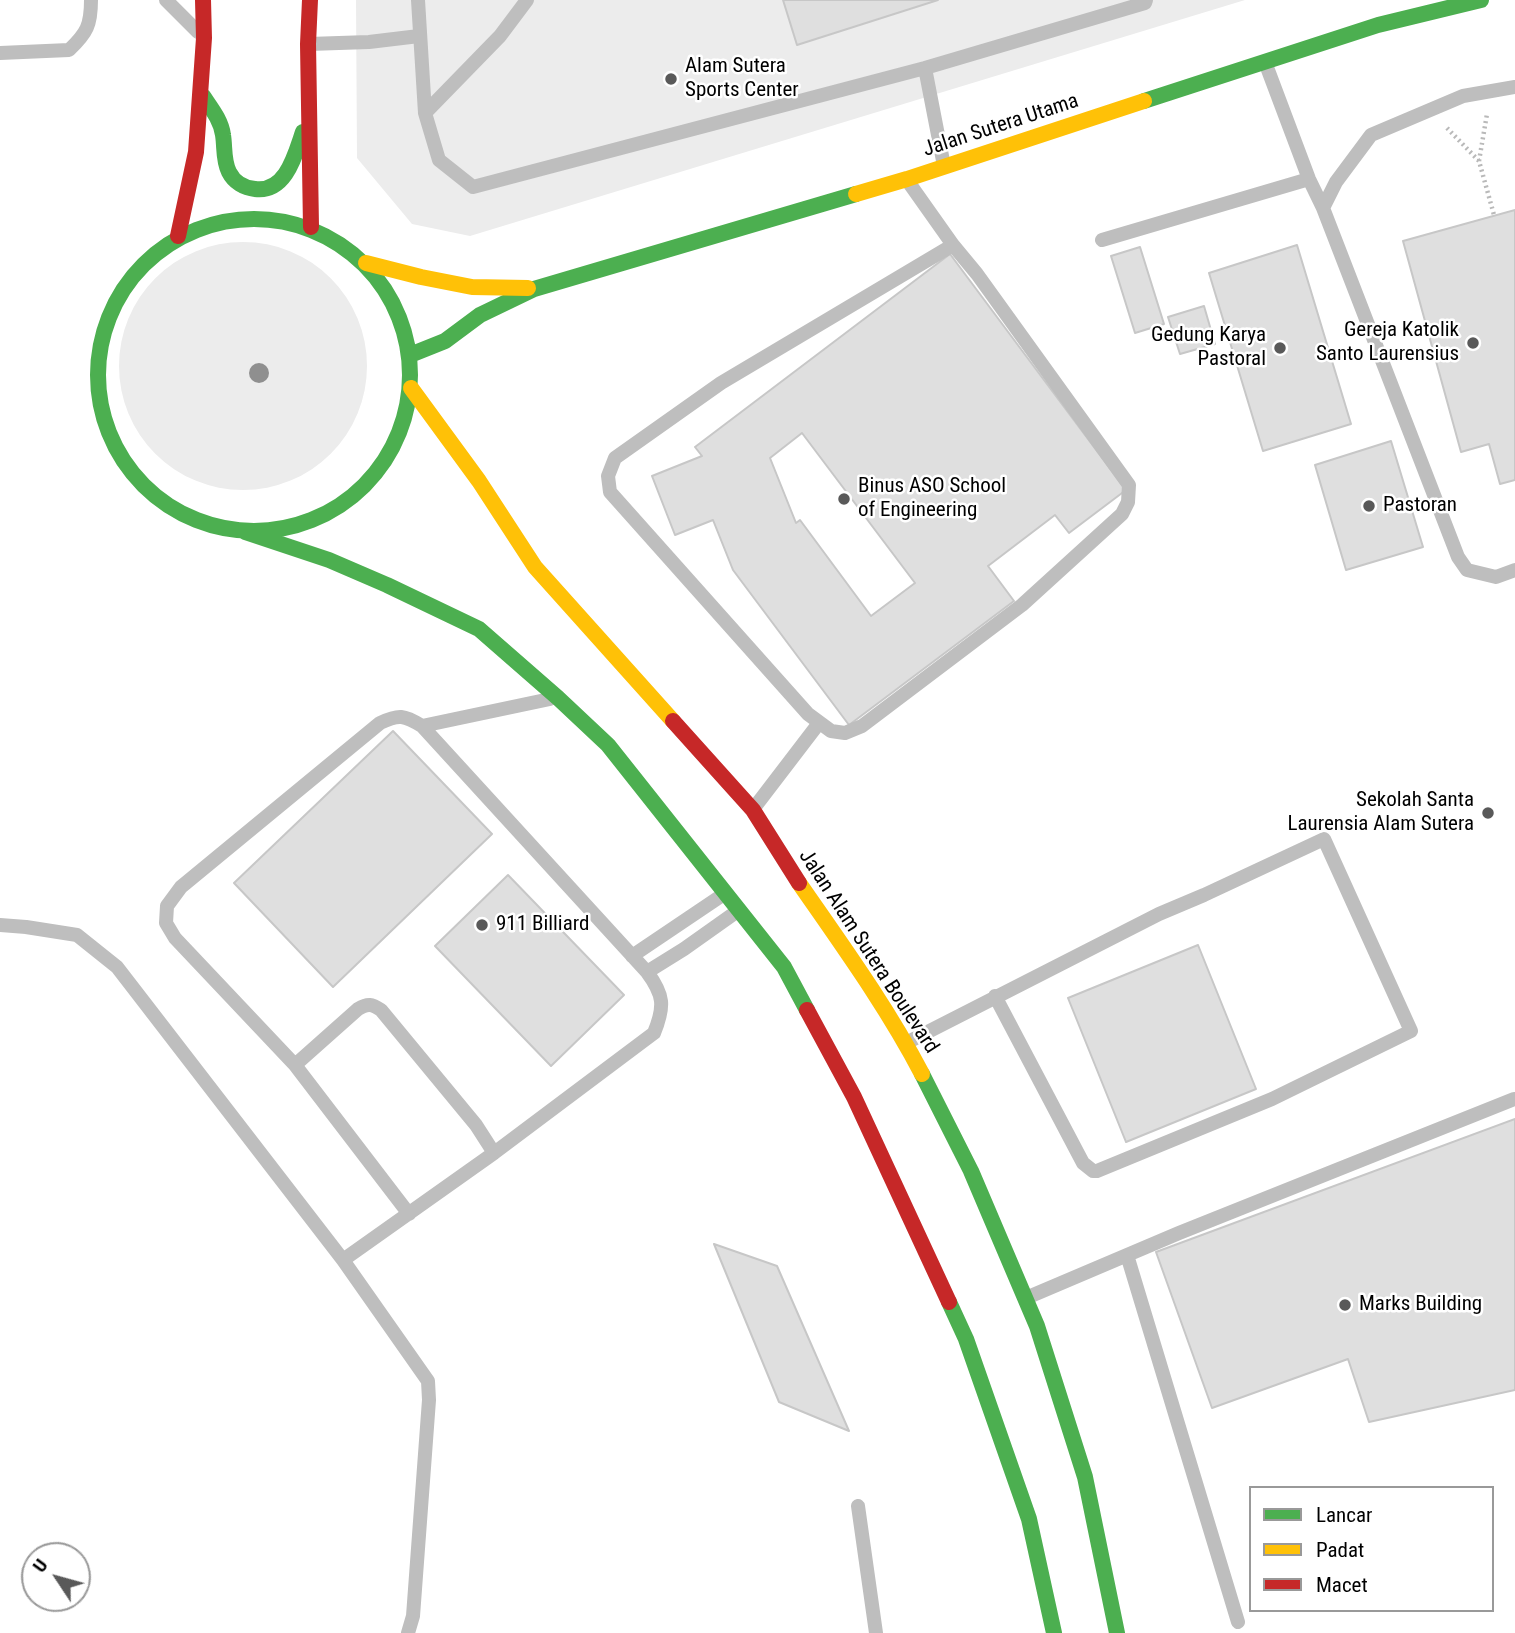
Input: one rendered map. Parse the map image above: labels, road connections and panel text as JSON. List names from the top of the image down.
{
  "streets": {
    "main road": ["Jalan Sutera Utama", "Jalan Alam Sutera Boulevard"]
  },
  "places": [
    "Alam Sutera Sports Center",
    "Gereja Katolik Santo Laurensius",
    "Gedung Karya Pastoral",
    "Binus ASO School of Engineering",
    "Pastoran",
    "Sekolah Santa Laurensia Alam Sutera",
    "911 Billiard",
    "Marks Building"
  ],
  "legend": ["Lancar", "Padat", "Macet"],
  "north": "top left"
}
